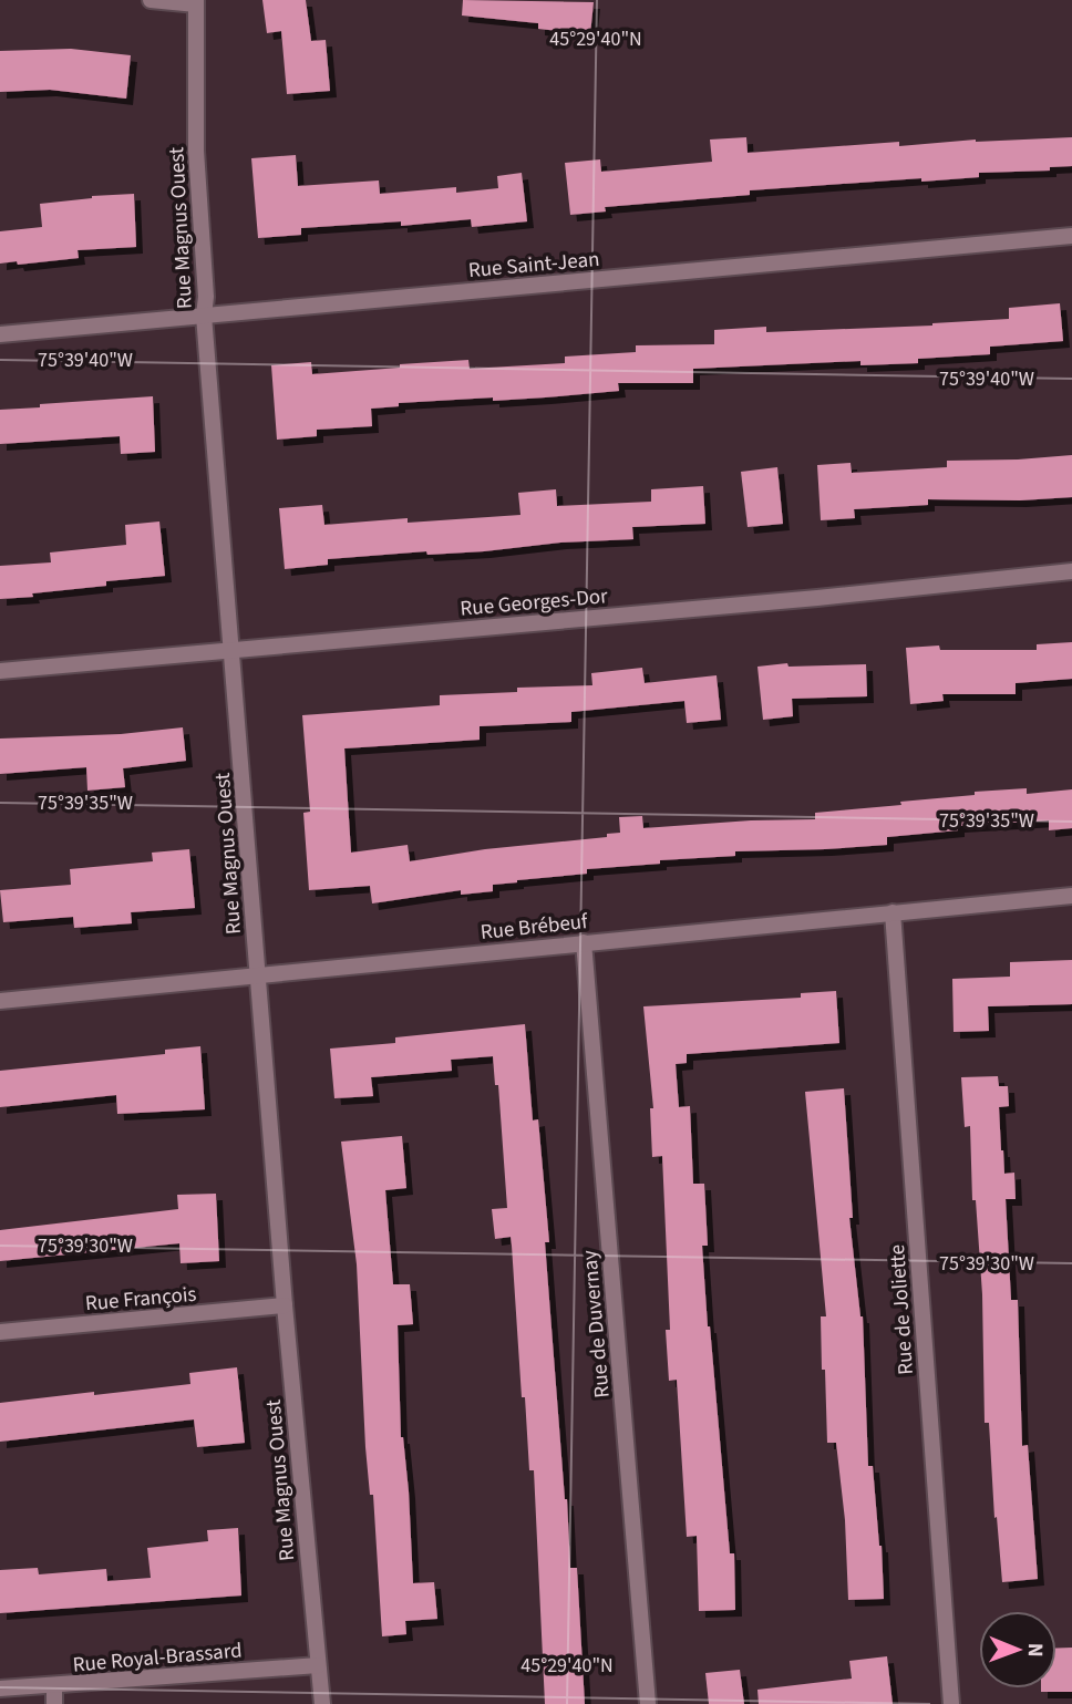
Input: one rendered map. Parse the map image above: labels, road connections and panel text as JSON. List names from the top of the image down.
{
  "streets": {
    "street": [
      "Rue Magnus Ouest",
      "Rue Saint-Jean",
      "Rue Georges-Dor",
      "Rue Brébeuf",
      "Rue François",
      "Rue de Joliette",
      "Rue de Duvernay",
      "Rue Royal-Brassard"
    ]
  },
  "crossings": [
    ["Rue Magnus Ouest", "Rue Saint-Jean"],
    ["Rue Magnus Ouest", "Rue Georges-Dor"],
    ["Rue Magnus Ouest", "Rue Brébeuf"],
    ["Rue Magnus Ouest", "Rue François"],
    ["Rue Magnus Ouest", "Rue Royal-Brassard"],
    ["Rue Brébeuf", "Rue de Joliette"],
    ["Rue Brébeuf", "Rue de Duvernay"]
  ],
  "north": "right",
  "coordinates": [
    "45°29'40\"N",
    "75°39'40\"W",
    "75°39'35\"W",
    "75°39'30\"W"
  ]
}
